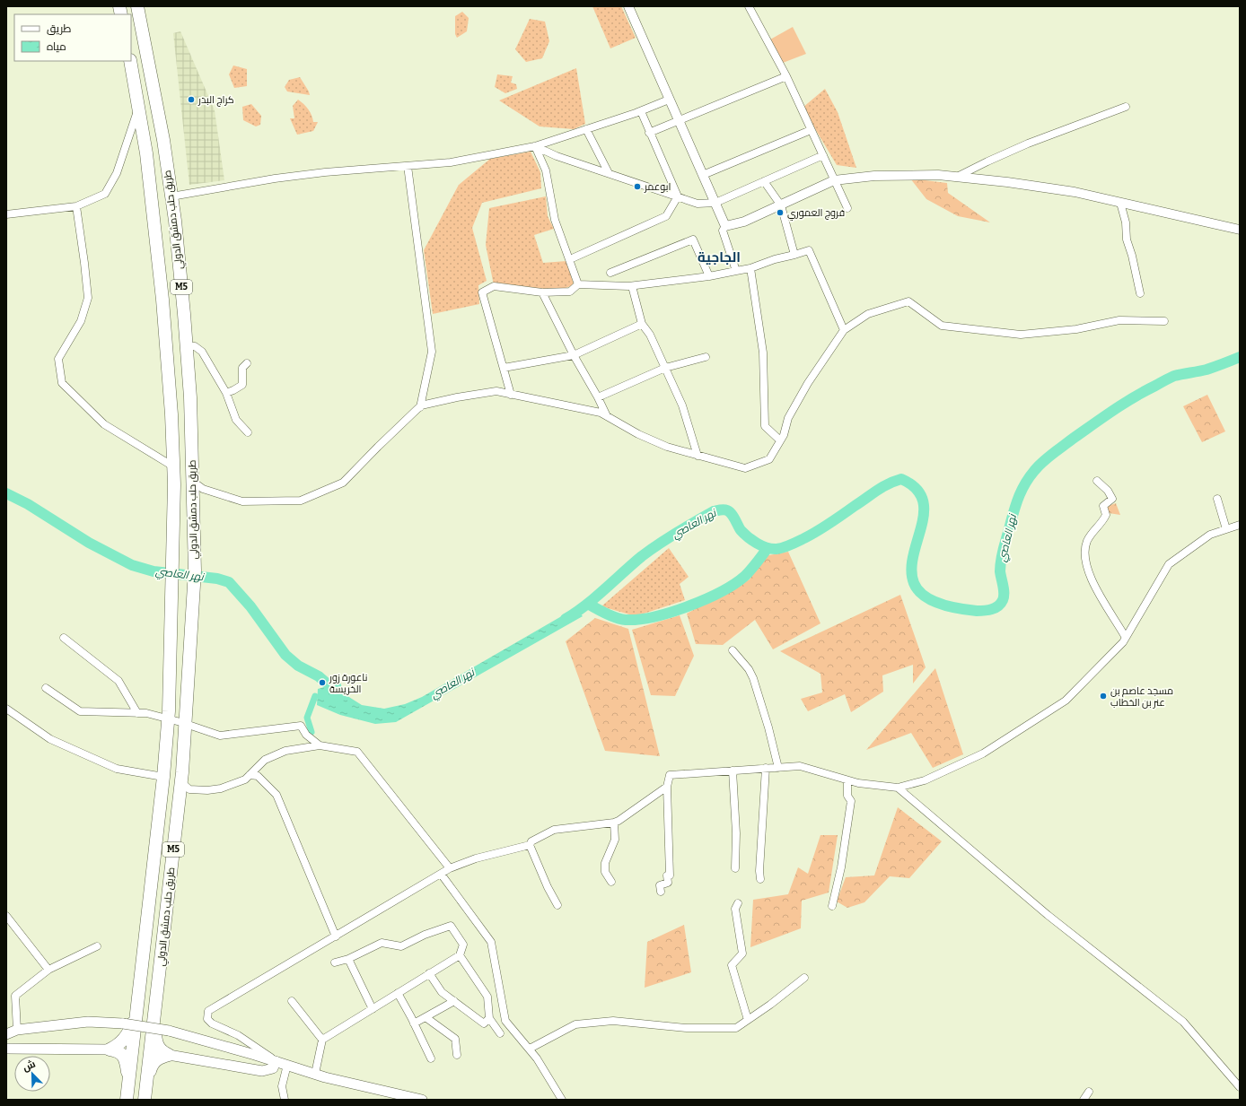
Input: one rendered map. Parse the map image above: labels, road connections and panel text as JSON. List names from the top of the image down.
{
  "streets": {
    "highway": ["طريق حلب دمشق الدولي", "M5"]
  },
  "crossings": [
    ["طريق حلب دمشق الدولي", "M5"]
  ],
  "districts": ["الجاجية"],
  "water": ["نهر العاصي"],
  "places": [
    "كراج البدر",
    "ابوعمر",
    "فروج العموري",
    "ناعورة زور الخريسة",
    "مسجد عاصم بن عنر بن الخطاب"
  ],
  "legend": ["طريق", "مياه"],
  "north": "top left"
}
